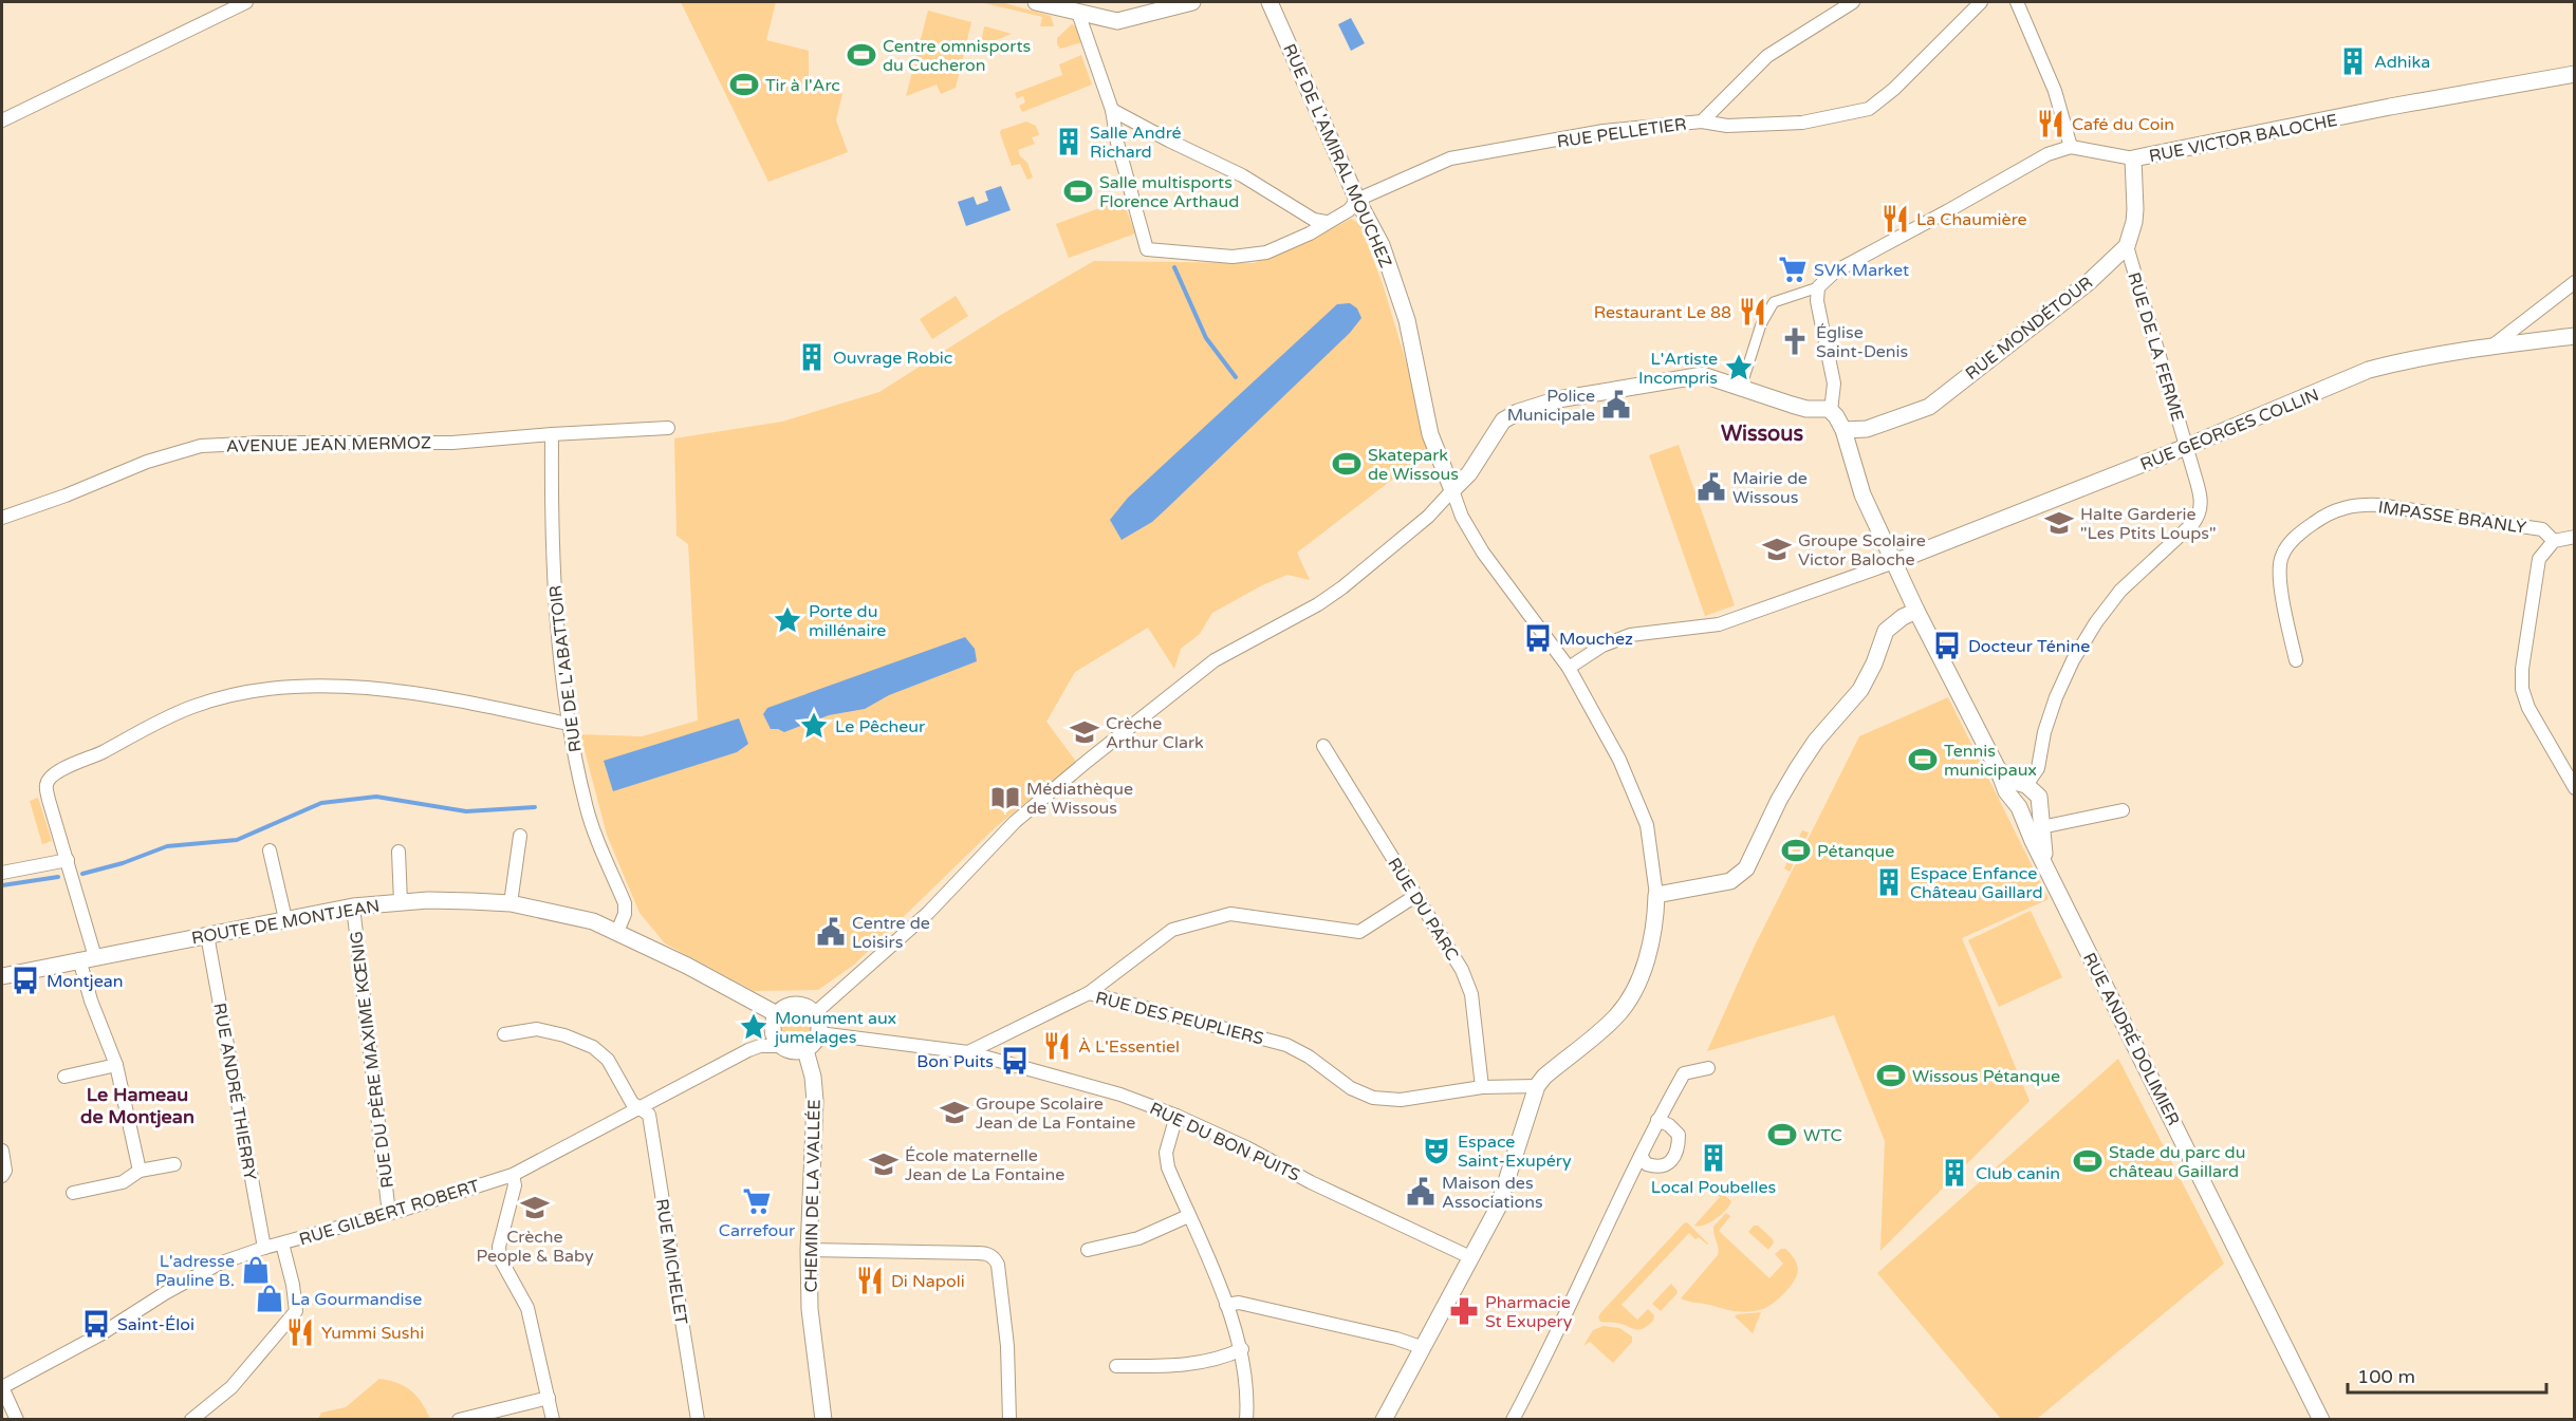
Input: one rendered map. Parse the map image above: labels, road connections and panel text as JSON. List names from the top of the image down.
{
  "streets": {
    "street": [
      "RUE PELLETIER",
      "RUE VICTOR BALOCHE",
      "RUE DE L'AMIRAL MOUCHEZ",
      "RUE MONDÉTOUR",
      "RUE DE LA FERME",
      "RUE GEORGES COLLIN",
      "AVENUE JEAN MERMOZ",
      "IMPASSE BRANLY",
      "RUE DE L'ABATTOIR",
      "RUE DU PARC",
      "ROUTE DE MONTJEAN",
      "RUE DES PEUPLIERS",
      "RUE ANDRÉ DOLIMIER",
      "RUE DU PÈRE MAXIME KŒNIG",
      "RUE ANDRÉ THIERRY",
      "RUE DU BON PUITS",
      "CHEMIN DE LA VALLÉE",
      "RUE GILBERT ROBERT",
      "RUE MICHELET"
    ]
  },
  "crossings": [
    ["RUE PELLETIER", "RUE DE L'AMIRAL MOUCHEZ"],
    ["RUE MONDÉTOUR", "RUE DE LA FERME"],
    ["RUE MONDÉTOUR", "RUE ANDRÉ DOLIMIER"],
    ["RUE DE LA FERME", "RUE GEORGES COLLIN"],
    ["RUE DE LA FERME", "RUE ANDRÉ DOLIMIER"],
    ["RUE GEORGES COLLIN", "RUE ANDRÉ DOLIMIER"],
    ["AVENUE JEAN MERMOZ", "RUE DE L'ABATTOIR"],
    ["RUE DE L'ABATTOIR", "ROUTE DE MONTJEAN"],
    ["RUE DU PARC", "RUE DES PEUPLIERS"],
    ["ROUTE DE MONTJEAN", "RUE DU PÈRE MAXIME KŒNIG"],
    ["ROUTE DE MONTJEAN", "RUE ANDRÉ THIERRY"],
    ["ROUTE DE MONTJEAN", "CHEMIN DE LA VALLÉE"],
    ["ROUTE DE MONTJEAN", "RUE GILBERT ROBERT"],
    ["RUE DES PEUPLIERS", "RUE DU BON PUITS"],
    ["RUE DU PÈRE MAXIME KŒNIG", "RUE GILBERT ROBERT"],
    ["RUE ANDRÉ THIERRY", "RUE GILBERT ROBERT"],
    ["CHEMIN DE LA VALLÉE", "RUE GILBERT ROBERT"],
    ["RUE GILBERT ROBERT", "RUE MICHELET"]
  ],
  "districts": ["Wissous", "Le Hameau de Montjean"],
  "places": {
    "sports": [
      "Centre omnisports du Cucheron",
      "Tir à l'Arc",
      "Salle multisports Florence Arthaud",
      "Skatepark de Wissous",
      "Tennis municipaux",
      "Pétanque",
      "Wissous Pétanque",
      "WTC",
      "Stade du parc du château Gaillard"
    ],
    "building": [
      "Adhika",
      "Salle André Richard",
      "Ouvrage Robic",
      "Espace Enfance Château Gaillard",
      "Local Poubelles",
      "Club canin"
    ],
    "restaurant": [
      "Café du Coin",
      "La Chaumière",
      "Restaurant Le 88",
      "À L'Essentiel",
      "Di Napoli",
      "Yummi Sushi"
    ],
    "supermarket": ["SVK Market", "Carrefour"],
    "church": ["Église Saint-Denis"],
    "place": [
      "L'Artiste Incompris",
      "Porte du millénaire",
      "Le Pêcheur",
      "Monument aux jumelages"
    ],
    "public building": [
      "Police Municipale",
      "Mairie de Wissous",
      "Centre de Loisirs",
      "Maison des Associations"
    ],
    "school or university": [
      "Halte Garderie \"Les Ptits Loups\"",
      "Groupe Scolaire Victor Baloche",
      "Crèche Arthur Clark",
      "Groupe Scolaire Jean de La Fontaine",
      "École maternelle Jean de La Fontaine",
      "Crèche People & Baby"
    ],
    "bus stop": [
      "Mouchez",
      "Docteur Ténine",
      "Montjean",
      "Bon Puits",
      "Saint-Éloi"
    ],
    "library": ["Médiathèque de Wissous"],
    "theatre": ["Espace Saint-Exupéry"],
    "shop": ["L'adresse Pauline B.", "La Gourmandise"],
    "pharmacy": ["Pharmacie St Exupery"]
  },
  "scale_bar": "100 m"
}
